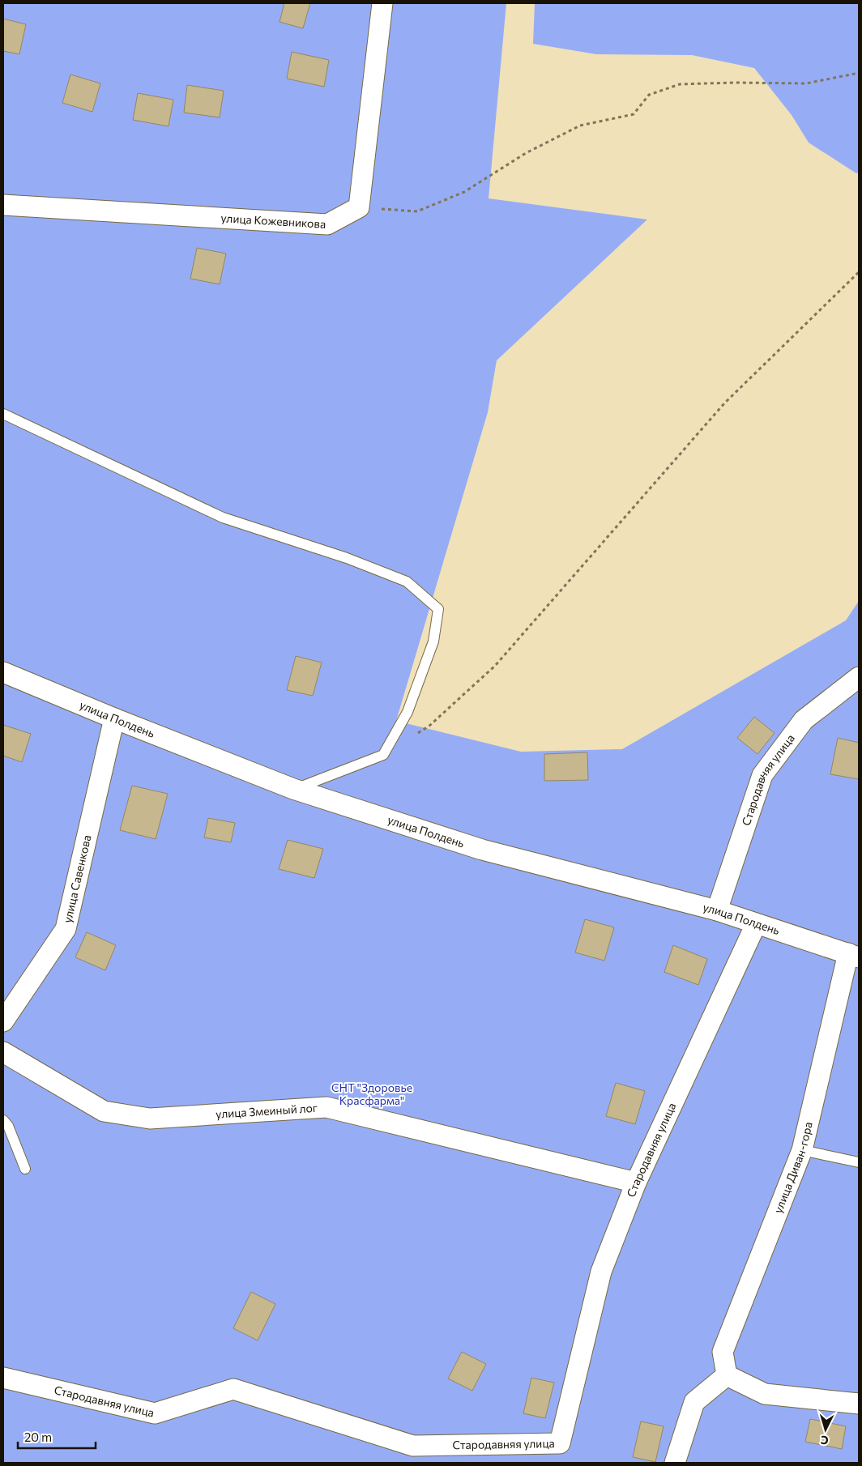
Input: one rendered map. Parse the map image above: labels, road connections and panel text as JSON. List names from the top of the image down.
{
  "streets": {
    "street": [
      "улица Кожевникова",
      "улица Полдень",
      "Стародавняя улица",
      "улица Савенкова",
      "улица Змеиный лог",
      "улица Диван-гора"
    ]
  },
  "crossings": [
    ["улица Полдень", "Стародавняя улица"],
    ["улица Полдень", "улица Савенкова"],
    ["улица Полдень", "улица Диван-гора"],
    ["Стародавняя улица", "улица Змеиный лог"]
  ],
  "parks": ["СНТ \"Здоровье Красфарма\""],
  "scale_bar": "20 m",
  "north": "bottom"
}
